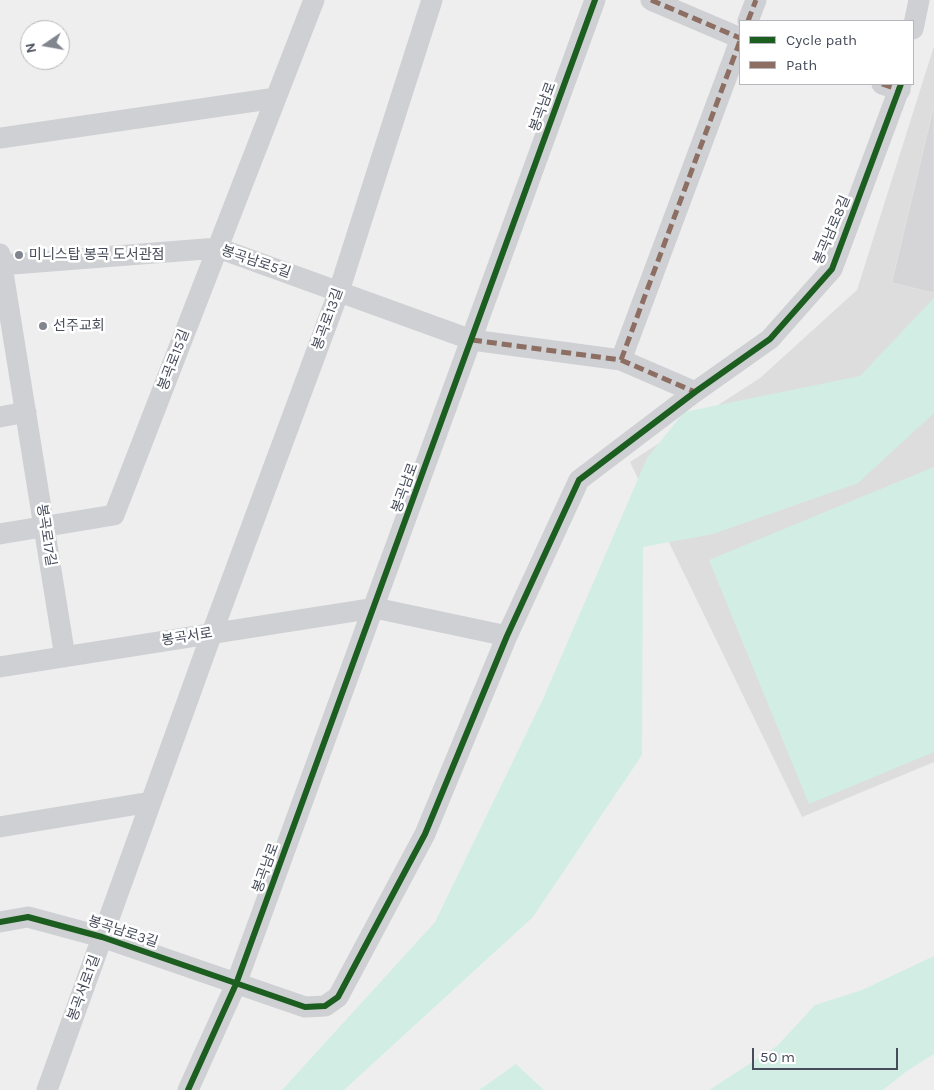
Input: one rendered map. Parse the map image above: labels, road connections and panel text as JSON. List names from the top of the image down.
{
  "streets": {
    "street": [
      "봉곡남로",
      "봉곡남로8길",
      "봉곡남로5길",
      "봉곡로13길",
      "봉곡로15길",
      "봉곡로17길",
      "봉곡서로",
      "봉곡남로3길",
      "봉곡서로1길"
    ]
  },
  "crossings": [
    ["봉곡남로", "봉곡남로5길"],
    ["봉곡남로", "봉곡서로"],
    ["봉곡남로", "봉곡남로3길"],
    ["봉곡남로5길", "봉곡로13길"],
    ["봉곡남로5길", "봉곡로15길"],
    ["봉곡남로5길", "봉곡로17길"],
    ["봉곡로13길", "봉곡서로"],
    ["봉곡로13길", "봉곡서로1길"],
    ["봉곡로15길", "봉곡로17길"],
    ["봉곡로17길", "봉곡서로"],
    ["봉곡서로", "봉곡서로1길"],
    ["봉곡남로3길", "봉곡서로1길"]
  ],
  "places": ["미니스탑 봉곡 도서관점", "선주교회"],
  "legend": ["Cycle path", "Path"],
  "scale_bar": "50 m",
  "north": "left"
}
